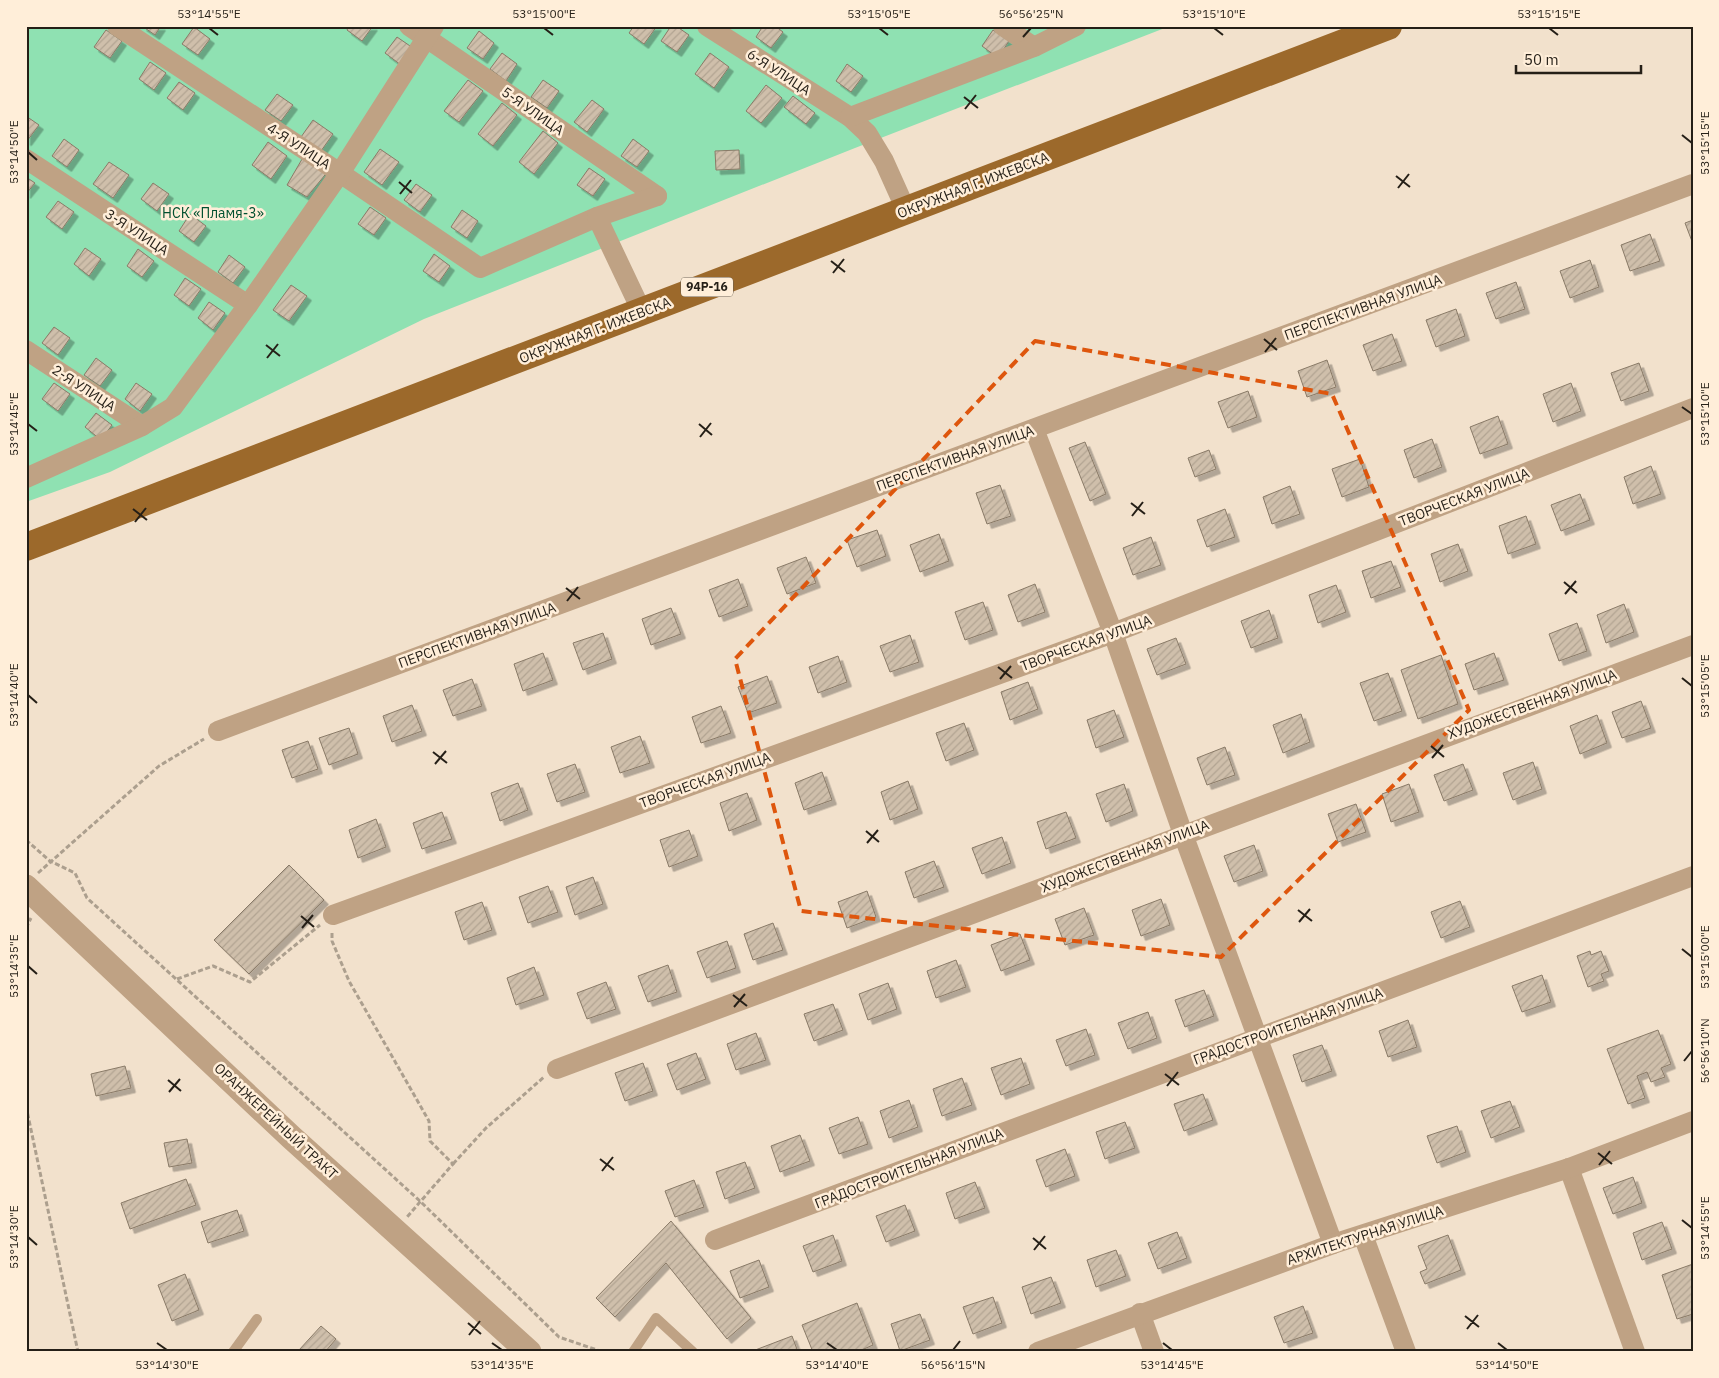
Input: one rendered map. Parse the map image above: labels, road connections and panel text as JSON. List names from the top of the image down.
{
  "streets": {
    "main road": ["ОКРУЖНАЯ Г. ИЖЕВСКА", "94Р-16"],
    "street": [
      "6-Я УЛИЦА",
      "5-Я УЛИЦА",
      "4-Я УЛИЦА",
      "3-Я УЛИЦА",
      "ПЕРСПЕКТИВНАЯ УЛИЦА",
      "2-Я УЛИЦА",
      "ТВОРЧЕСКАЯ УЛИЦА",
      "ХУДОЖЕСТВЕННАЯ УЛИЦА",
      "ГРАДОСТРОИТЕЛЬНАЯ УЛИЦА",
      "ОРАНЖЕРЕЙНЫЙ ТРАКТ",
      "АРХИТЕКТУРНАЯ УЛИЦА"
    ]
  },
  "crossings": [
    ["6-Я УЛИЦА", "ОКРУЖНАЯ Г. ИЖЕВСКА"],
    ["5-Я УЛИЦА", "4-Я УЛИЦА"]
  ],
  "parks": ["НСК «Пламя-3»"],
  "scale_bar": "50 m",
  "coordinates": [
    "53°14'55\"E",
    "53°15'00\"E",
    "53°15'05\"E",
    "56°56'25\"N",
    "53°15'10\"E",
    "53°15'15\"E",
    "53°14'50\"E",
    "53°14'45\"E",
    "53°14'40\"E",
    "53°14'35\"E",
    "56°56'10\"N",
    "53°14'30\"E",
    "56°56'15\"N"
  ]
}
